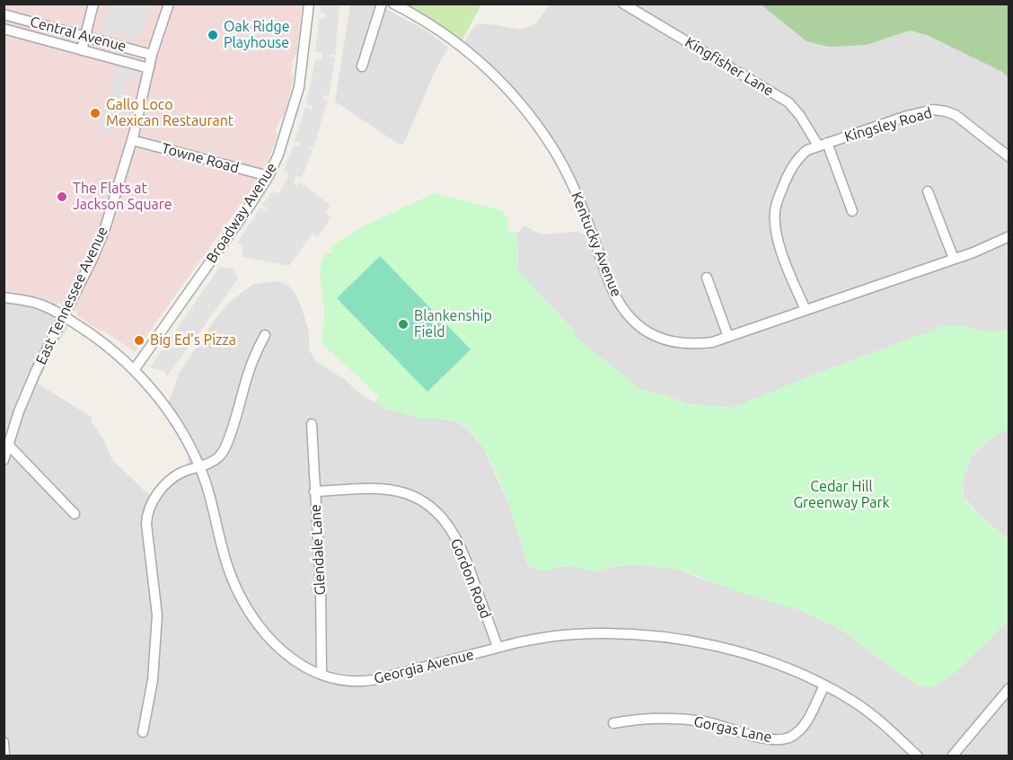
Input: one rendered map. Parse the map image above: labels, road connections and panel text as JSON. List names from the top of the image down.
{
  "streets": {
    "street": [
      "Central Avenue",
      "Kingfisher Lane",
      "Kingsley Road",
      "Towne Road",
      "Broadway Avenue",
      "Kentucky Avenue",
      "East Tennessee Avenue",
      "Glendale Lane",
      "Gordon Road",
      "Georgia Avenue",
      "Gorgas Lane"
    ]
  },
  "crossings": [
    ["Central Avenue", "East Tennessee Avenue"],
    ["Kingfisher Lane", "Kingsley Road"],
    ["Kingsley Road", "Kentucky Avenue"],
    ["Towne Road", "Broadway Avenue"],
    ["Towne Road", "East Tennessee Avenue"],
    ["Broadway Avenue", "Georgia Avenue"],
    ["East Tennessee Avenue", "Georgia Avenue"],
    ["Glendale Lane", "Gordon Road"],
    ["Glendale Lane", "Georgia Avenue"],
    ["Gordon Road", "Georgia Avenue"],
    ["Georgia Avenue", "Gorgas Lane"]
  ],
  "parks": ["Cedar Hill Greenway Park"],
  "places": [
    "Oak Ridge Playhouse",
    "Gallo Loco Mexican Restaurant",
    "The Flats at Jackson Square",
    "Blankenship Field",
    "Big Ed's Pizza"
  ]
}
